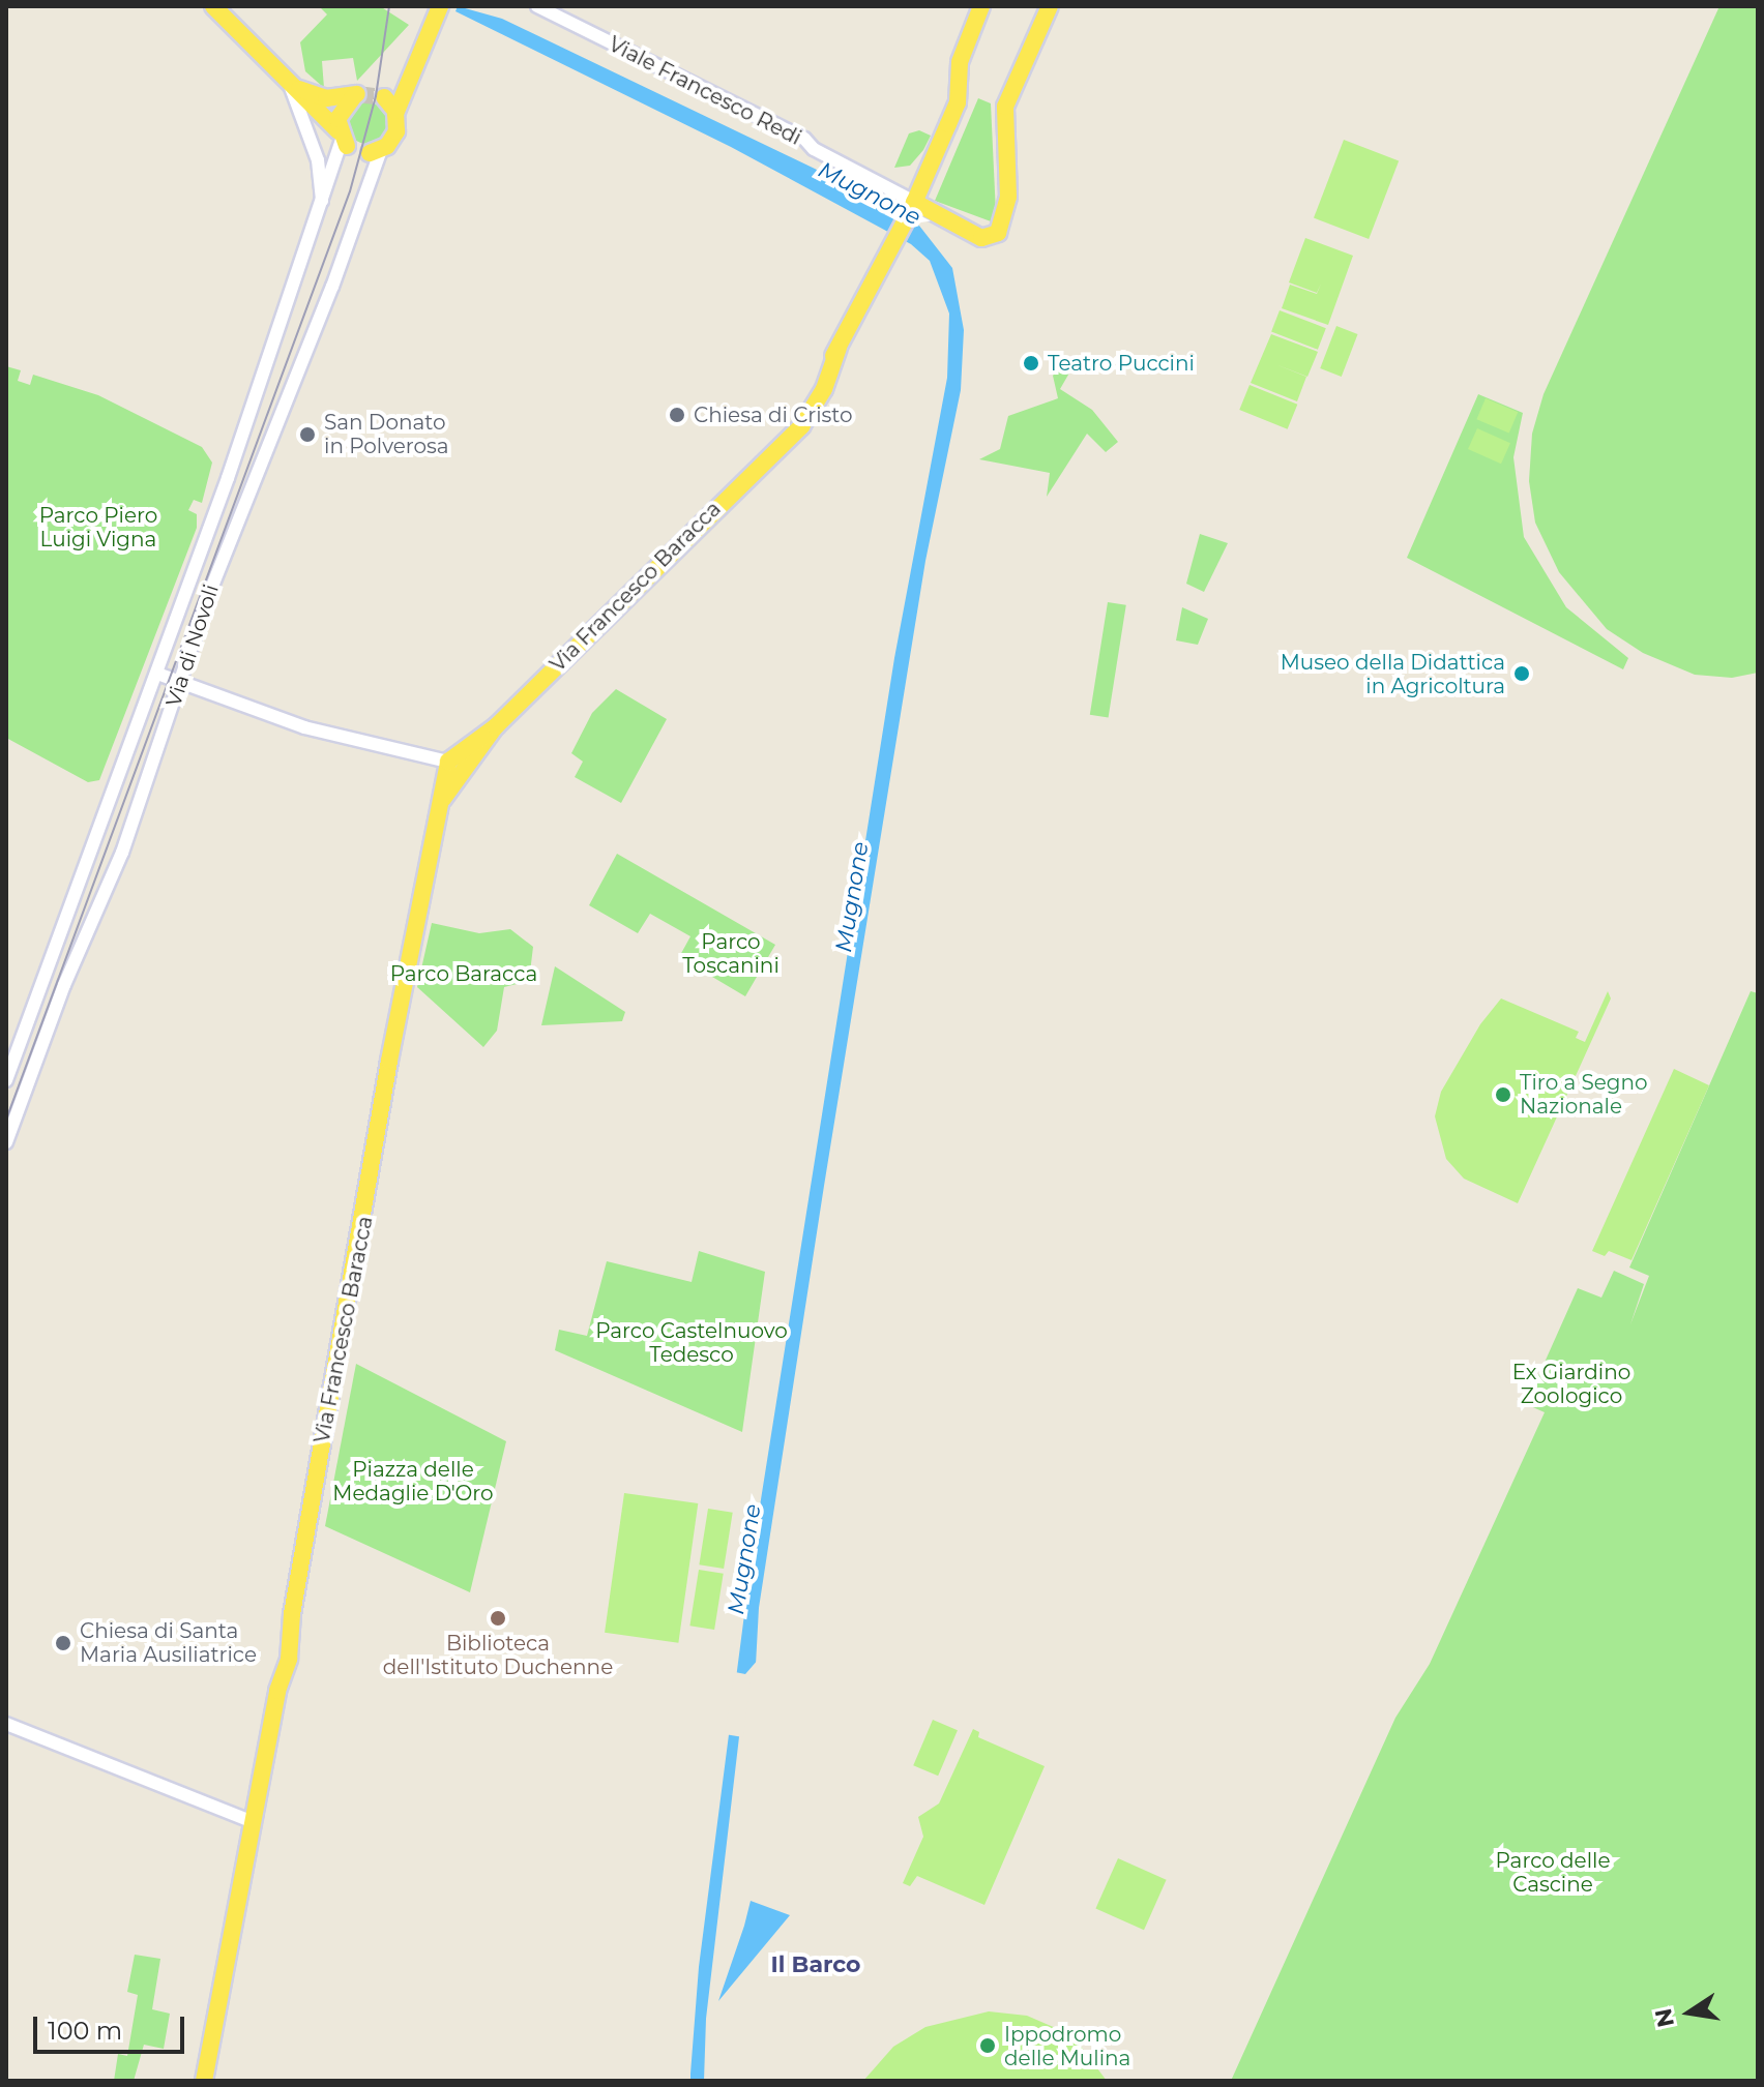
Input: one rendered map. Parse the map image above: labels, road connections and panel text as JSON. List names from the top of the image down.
{
  "streets": {
    "main road": ["Via Francesco Baracca", "Via di Novoli"],
    "street": ["Viale Francesco Redi"]
  },
  "crossings": [
    ["Viale Francesco Redi", "Via Francesco Baracca"]
  ],
  "districts": ["Il Barco"],
  "water": ["Mugnone"],
  "parks": [
    "Parco Piero Luigi Vigna",
    "Parco Toscanini",
    "Parco Baracca",
    "Parco Castelnuovo Tedesco",
    "Ex Giardino Zoologico",
    "Piazza delle Medaglie D'Oro",
    "Parco delle Cascine"
  ],
  "places": [
    "Teatro Puccini",
    "Chiesa di Cristo",
    "San Donato in Polverosa",
    "Museo della Didattica in Agricoltura",
    "Tiro a Segno Nazionale",
    "Biblioteca dell'Istituto Duchenne",
    "Chiesa di Santa Maria Ausiliatrice",
    "Ippodromo delle Mulina"
  ],
  "scale_bar": "100 m",
  "north": "left"
}
